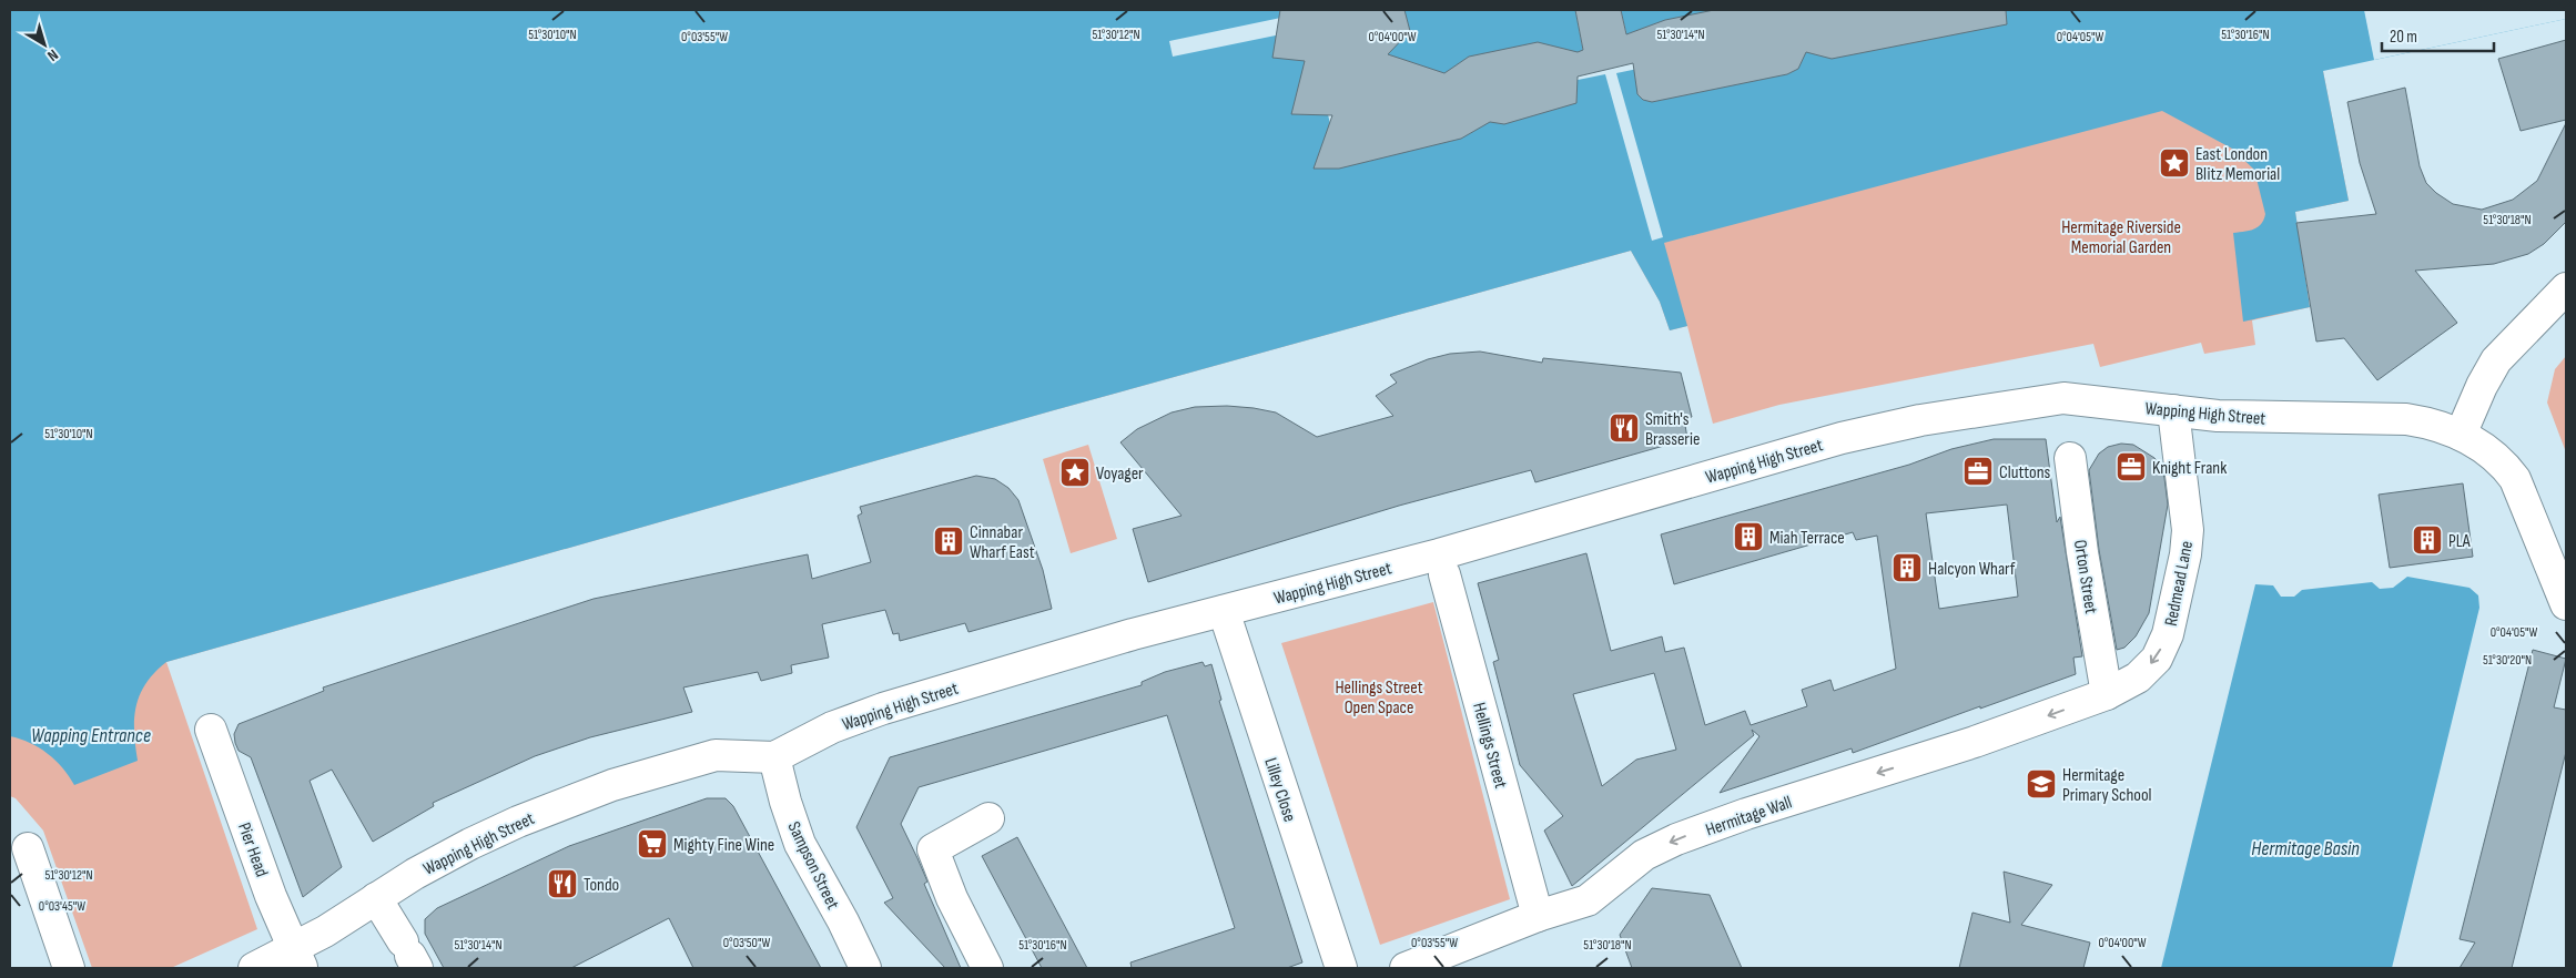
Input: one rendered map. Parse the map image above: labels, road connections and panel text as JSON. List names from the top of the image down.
{
  "streets": {
    "street": [
      "Wapping High Street",
      "Orton Street",
      "Redmead Lane",
      "Hellings Street",
      "Lilley Close",
      "Hermitage Wall",
      "Pier Head",
      "Sampson Street"
    ]
  },
  "crossings": [
    ["Wapping High Street", "Redmead Lane"],
    ["Wapping High Street", "Lilley Close"],
    ["Wapping High Street", "Pier Head"],
    ["Wapping High Street", "Sampson Street"],
    ["Orton Street", "Redmead Lane"],
    ["Orton Street", "Hermitage Wall"],
    ["Redmead Lane", "Hermitage Wall"],
    ["Hellings Street", "Hermitage Wall"]
  ],
  "one_way": ["Redmead Lane", "Hermitage Wall"],
  "water": ["Wapping Entrance", "Hermitage Basin"],
  "parks": ["Hermitage Riverside Memorial Garden", "Hellings Street Open Space"],
  "places": {
    "place": ["East London Blitz Memorial", "Voyager"],
    "restaurant": ["Smith's Brasserie", "Tondo"],
    "office": ["Knight Frank", "Cluttons"],
    "building": [
      "Miah Terrace",
      "PLA",
      "Cinnabar Wharf East",
      "Halcyon Wharf"
    ],
    "school or university": ["Hermitage Primary School"],
    "supermarket": ["Mighty Fine Wine"]
  },
  "scale_bar": "20 m",
  "north": "bottom right",
  "coordinates": [
    "51°30'10\"N",
    "51°30'12\"N",
    "51°30'14\"N",
    "51°30'16\"N",
    "0°04'00\"W",
    "0°04'05\"W",
    "0°03'55\"W",
    "51°30'18\"N",
    "51°30'20\"N",
    "0°03'45\"W",
    "0°03'50\"W"
  ]
}
